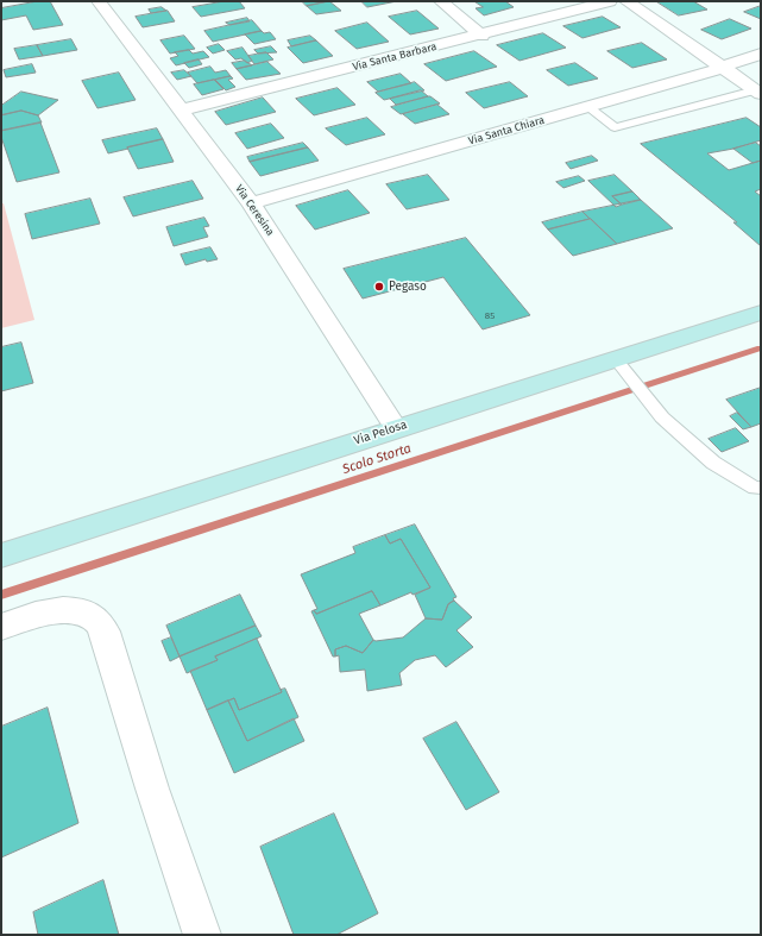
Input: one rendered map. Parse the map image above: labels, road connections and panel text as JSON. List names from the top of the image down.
{
  "streets": {
    "main road": ["Via Pelosa"],
    "street": ["Via Santa Barbara", "Via Santa Chiara", "Via Ceresina"]
  },
  "crossings": [
    ["Via Santa Barbara", "Via Ceresina"],
    ["Via Santa Chiara", "Via Ceresina"],
    ["Via Ceresina", "Via Pelosa"]
  ],
  "water": ["Scolo Storta"],
  "places": ["Pegaso"],
  "house_numbers": ["85"]
}
